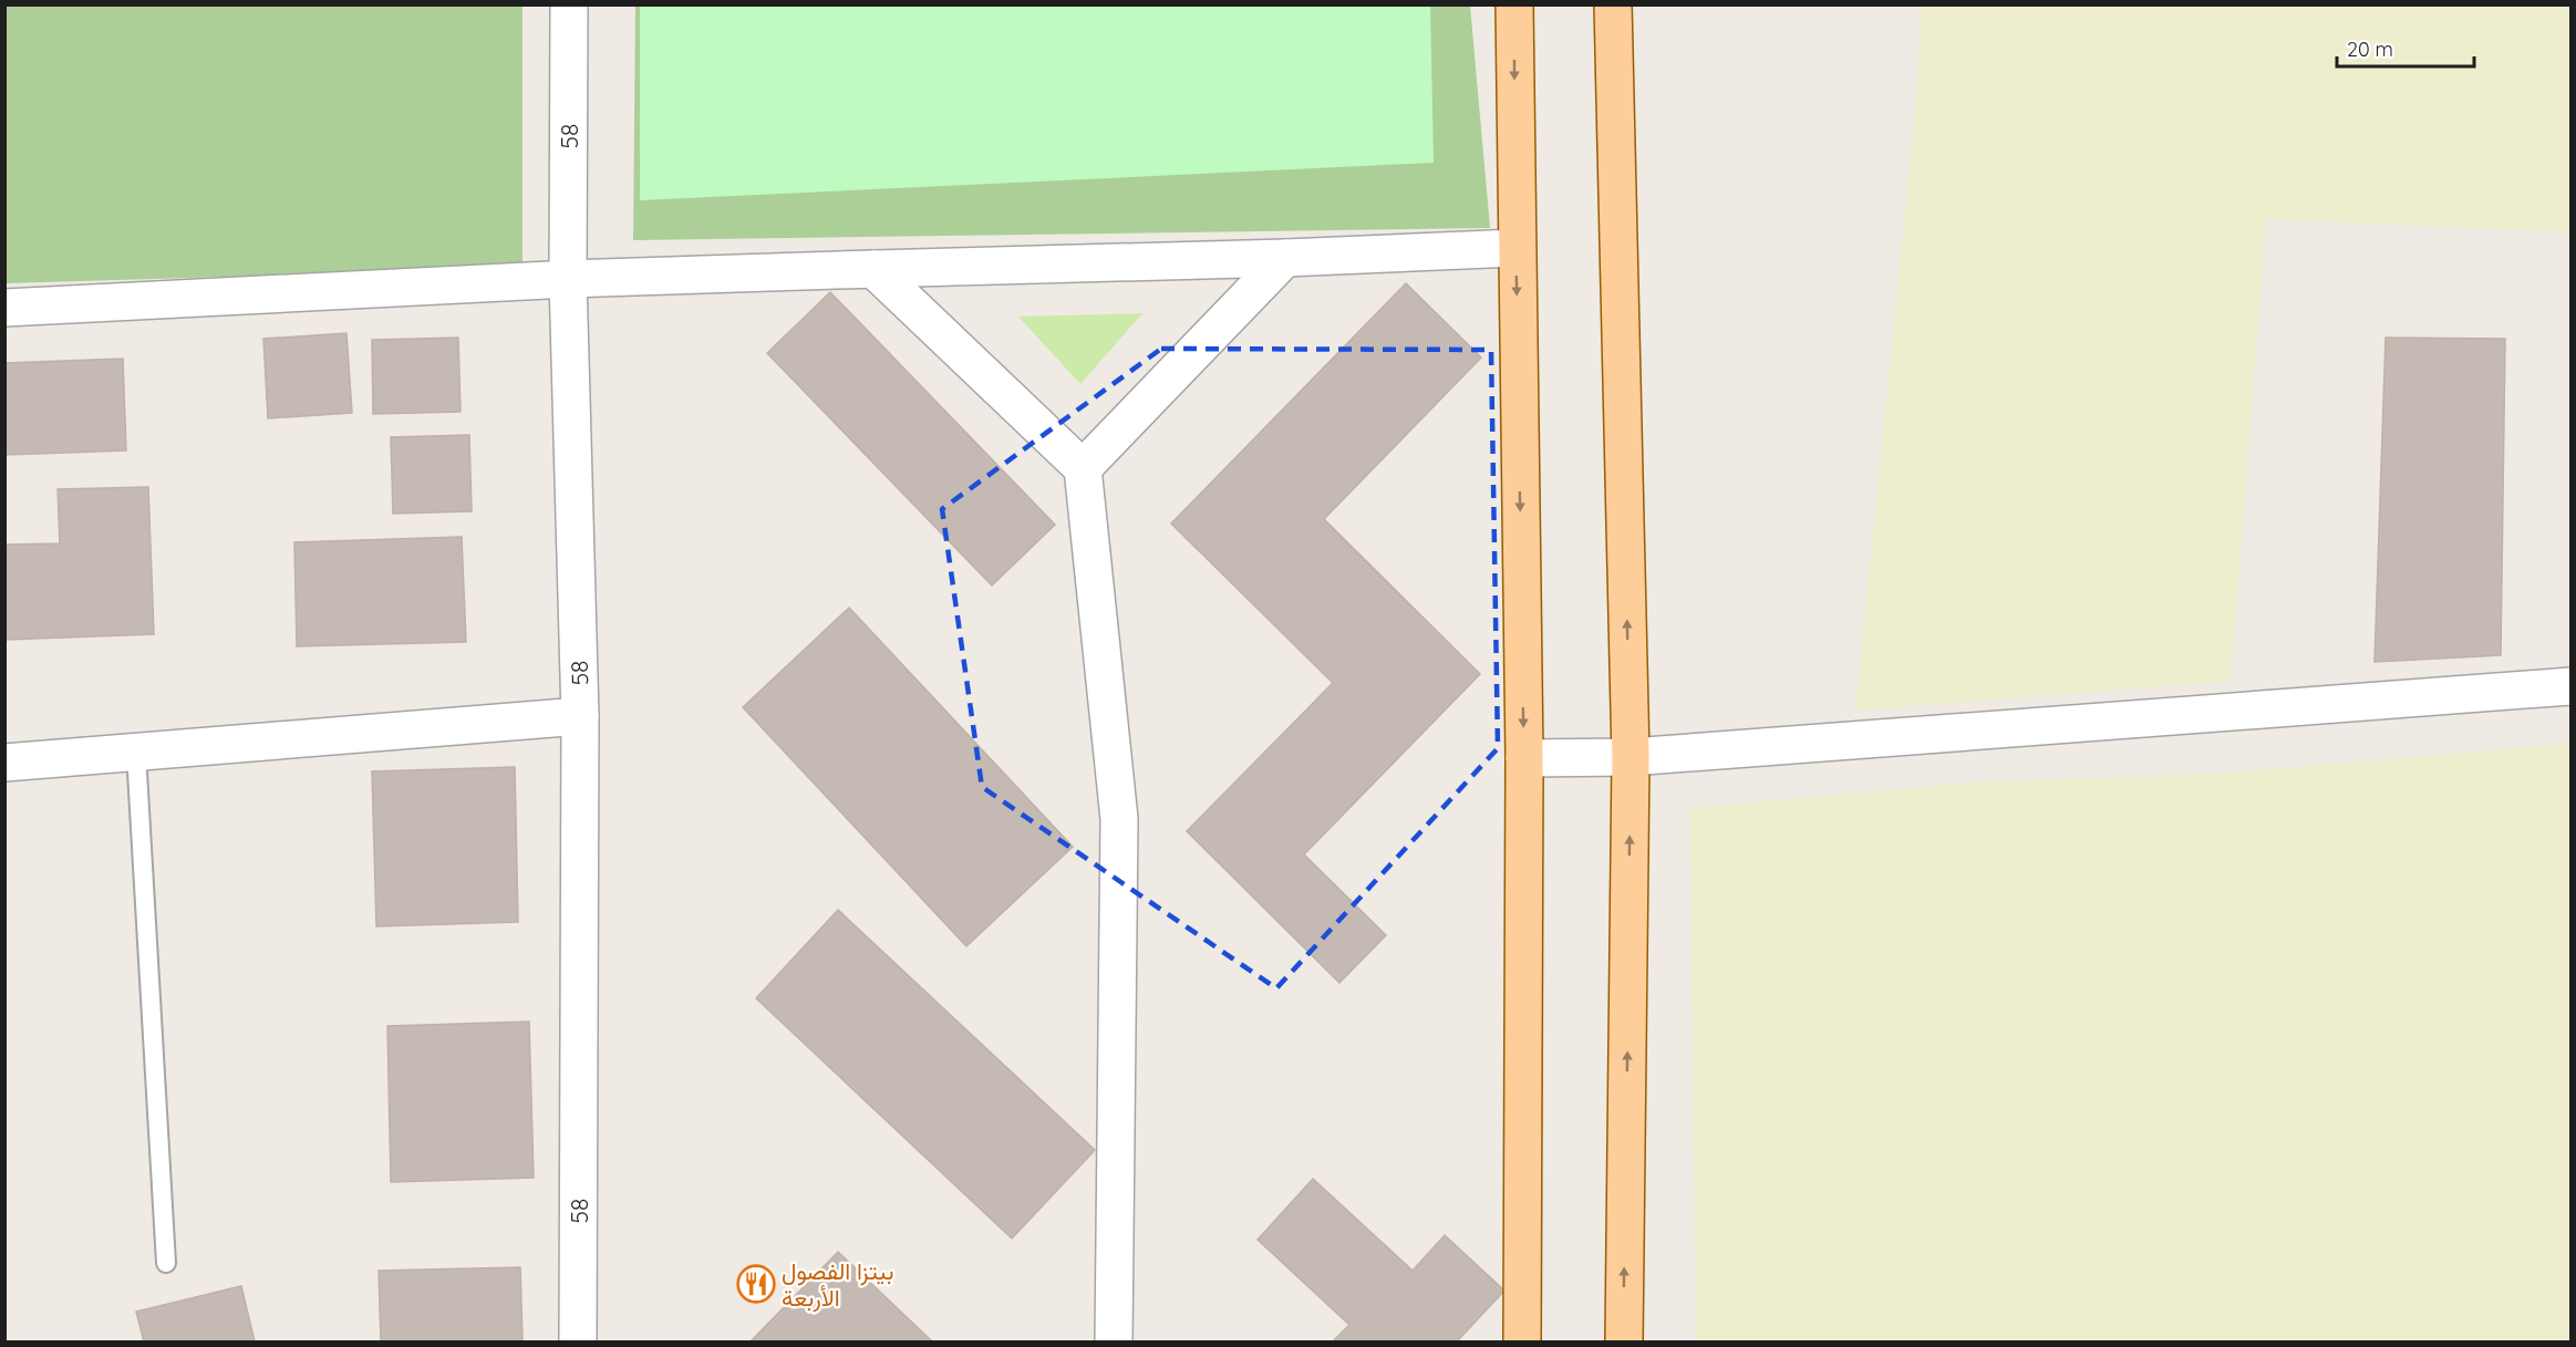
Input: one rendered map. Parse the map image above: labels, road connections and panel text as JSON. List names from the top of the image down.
{
  "streets": {
    "street": ["58"]
  },
  "places": {
    "restaurant": ["بيتزا الفصول الأربعة"]
  },
  "scale_bar": "20 m"
}
